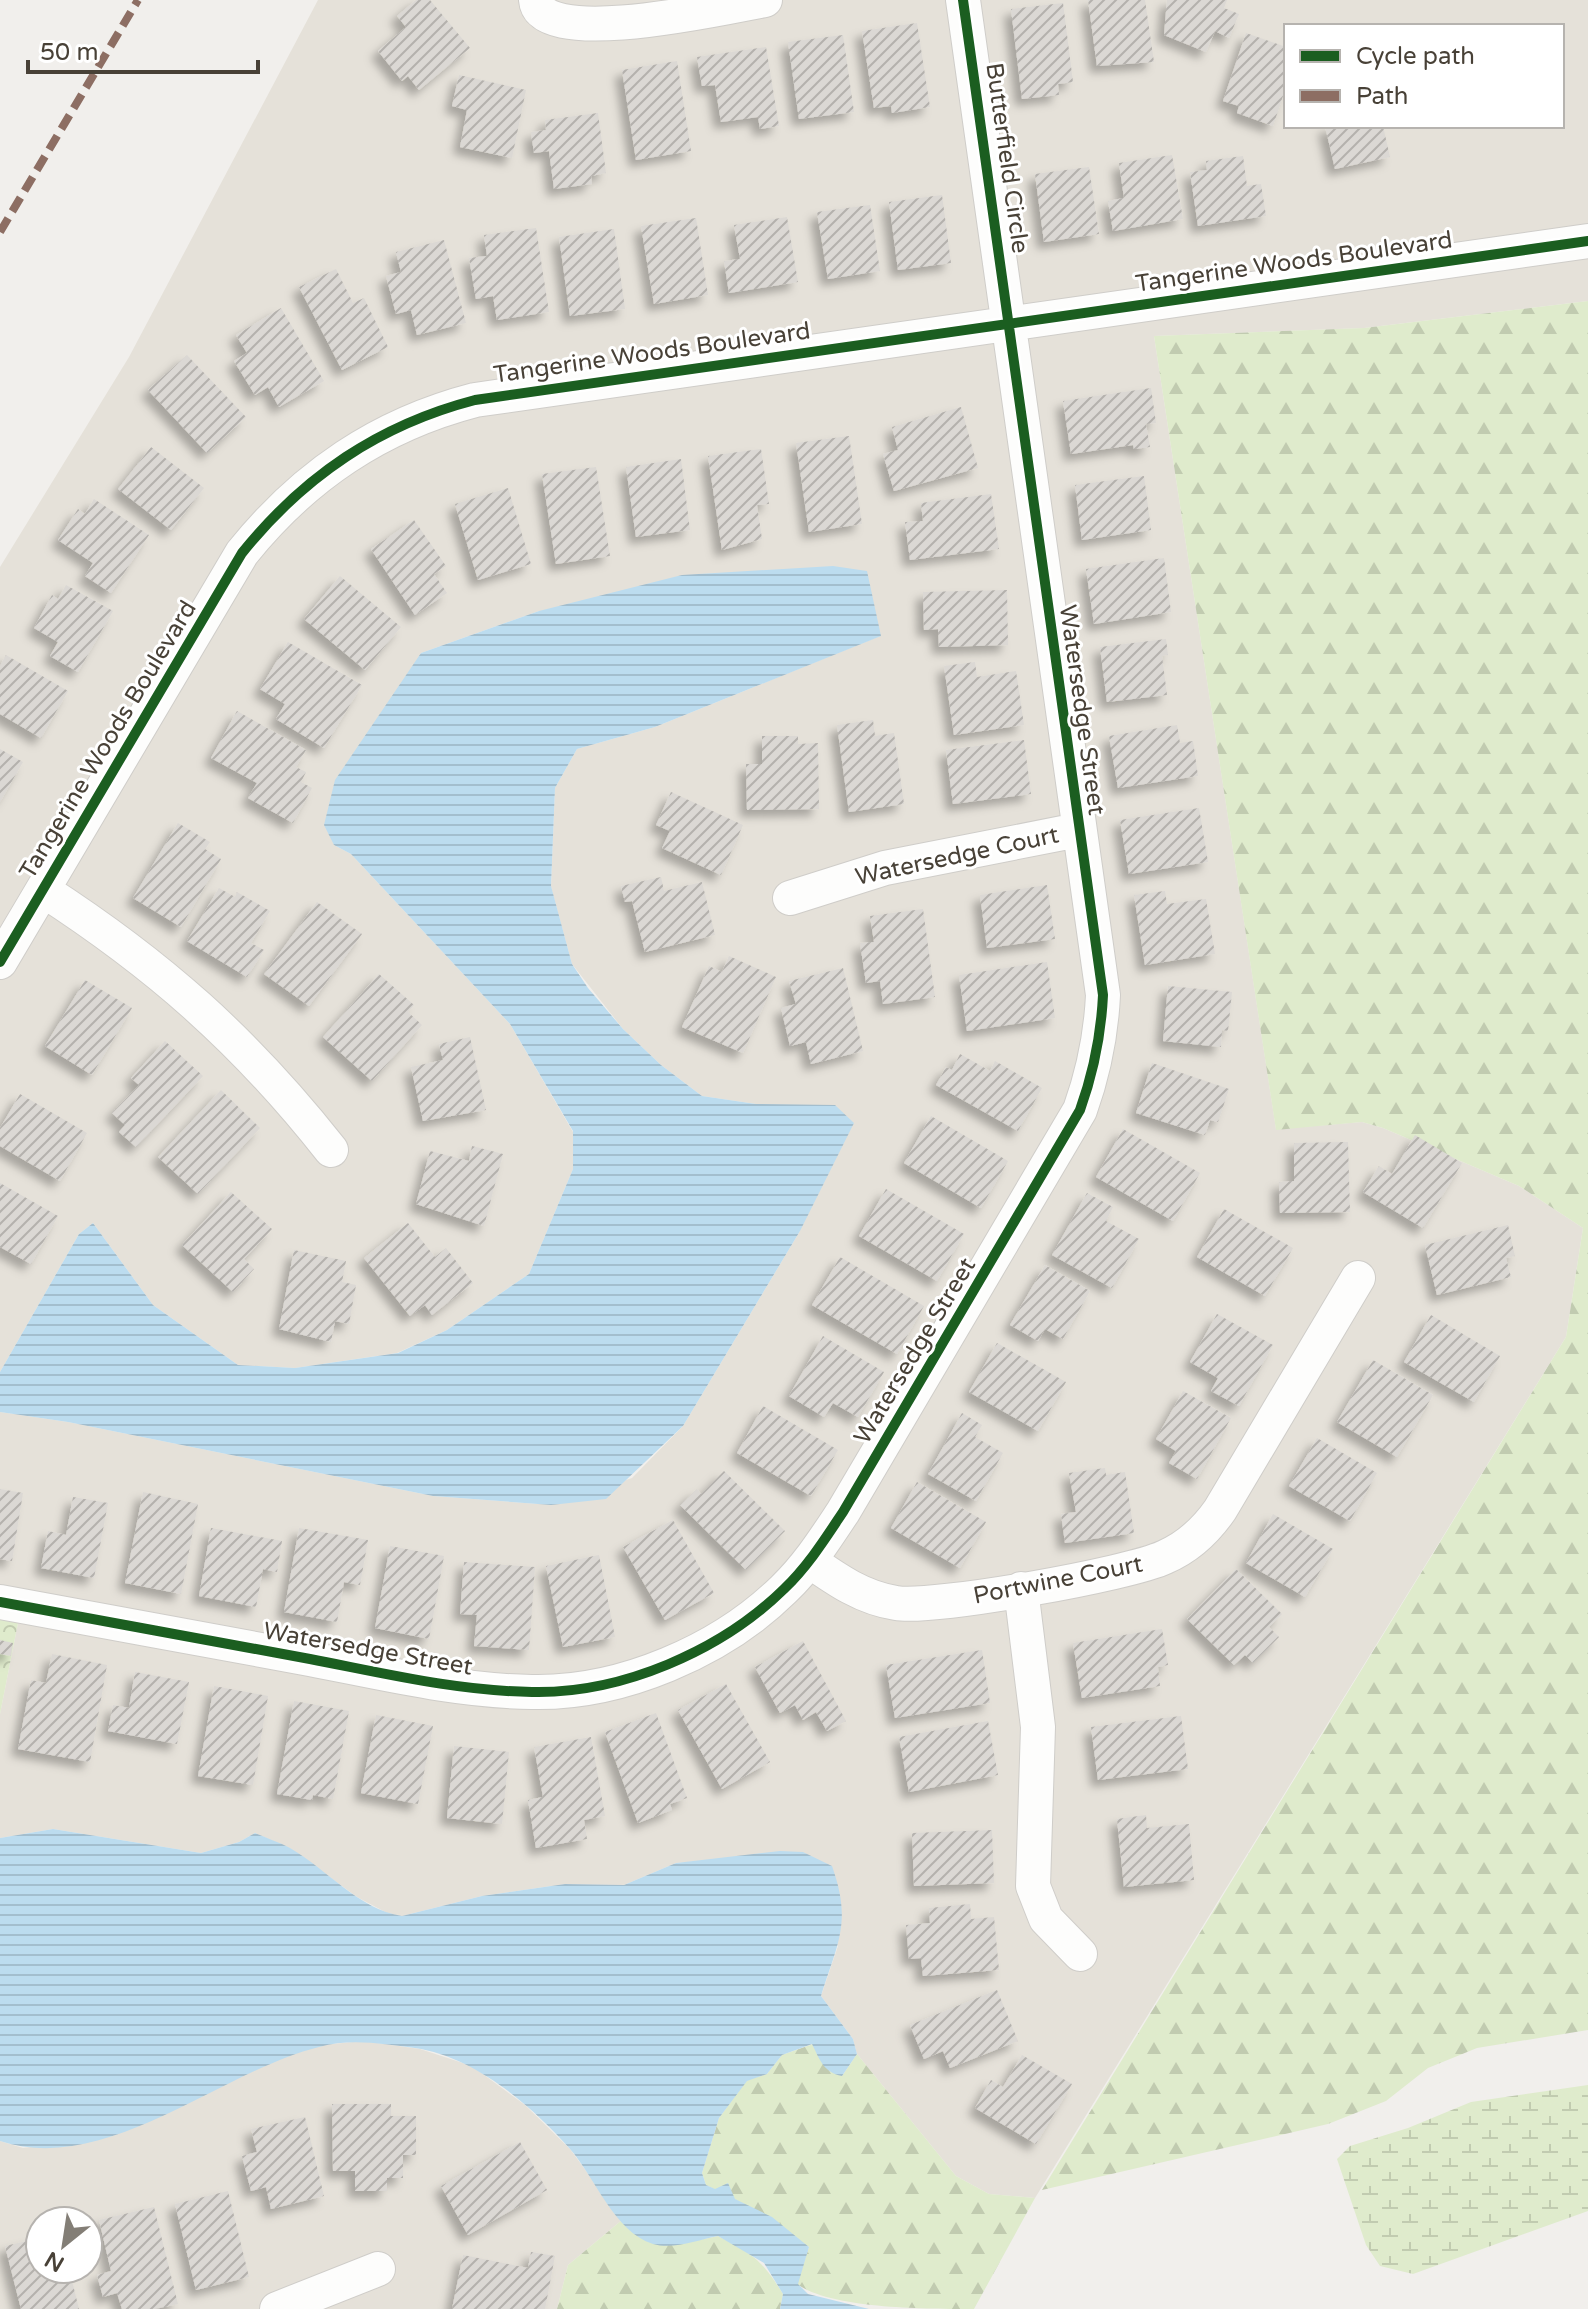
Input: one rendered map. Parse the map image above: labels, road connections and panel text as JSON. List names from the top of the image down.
{
  "streets": {
    "street": [
      "Butterfield Circle",
      "Tangerine Woods Boulevard",
      "Watersedge Street",
      "Watersedge Court",
      "Portwine Court"
    ]
  },
  "crossings": [
    ["Butterfield Circle", "Tangerine Woods Boulevard"],
    ["Butterfield Circle", "Watersedge Street"],
    ["Tangerine Woods Boulevard", "Watersedge Street"],
    ["Watersedge Street", "Watersedge Court"],
    ["Watersedge Street", "Portwine Court"]
  ],
  "legend": ["Cycle path", "Path"],
  "scale_bar": "50 m",
  "north": "bottom left"
}
